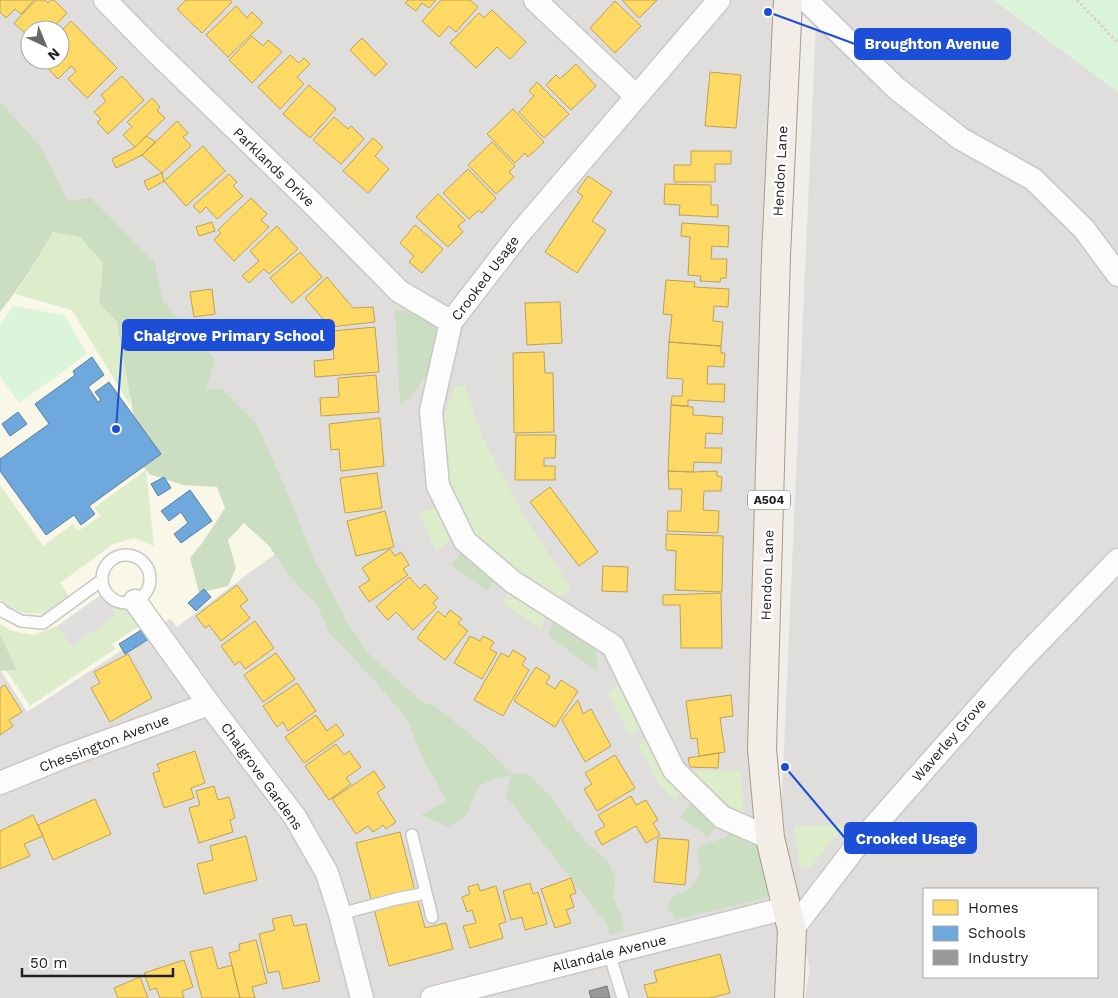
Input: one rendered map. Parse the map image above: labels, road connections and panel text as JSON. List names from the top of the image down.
{
  "streets": {
    "main road": ["Hendon Lane", "A504"],
    "street": [
      "Parklands Drive",
      "Crooked Usage",
      "Waverley Grove",
      "Chessington Avenue",
      "Chalgrove Gardens",
      "Allandale Avenue"
    ]
  },
  "crossings": [
    ["Parklands Drive", "Crooked Usage"],
    ["Hendon Lane", "Crooked Usage"],
    ["Hendon Lane", "Waverley Grove"],
    ["Hendon Lane", "Allandale Avenue"],
    ["Waverley Grove", "Allandale Avenue"],
    ["Chessington Avenue", "Chalgrove Gardens"]
  ],
  "places": ["Broughton Avenue", "Chalgrove Primary School", "Crooked Usage"],
  "legend": ["Homes", "Schools", "Industry"],
  "scale_bar": "50 m",
  "north": "bottom right"
}
